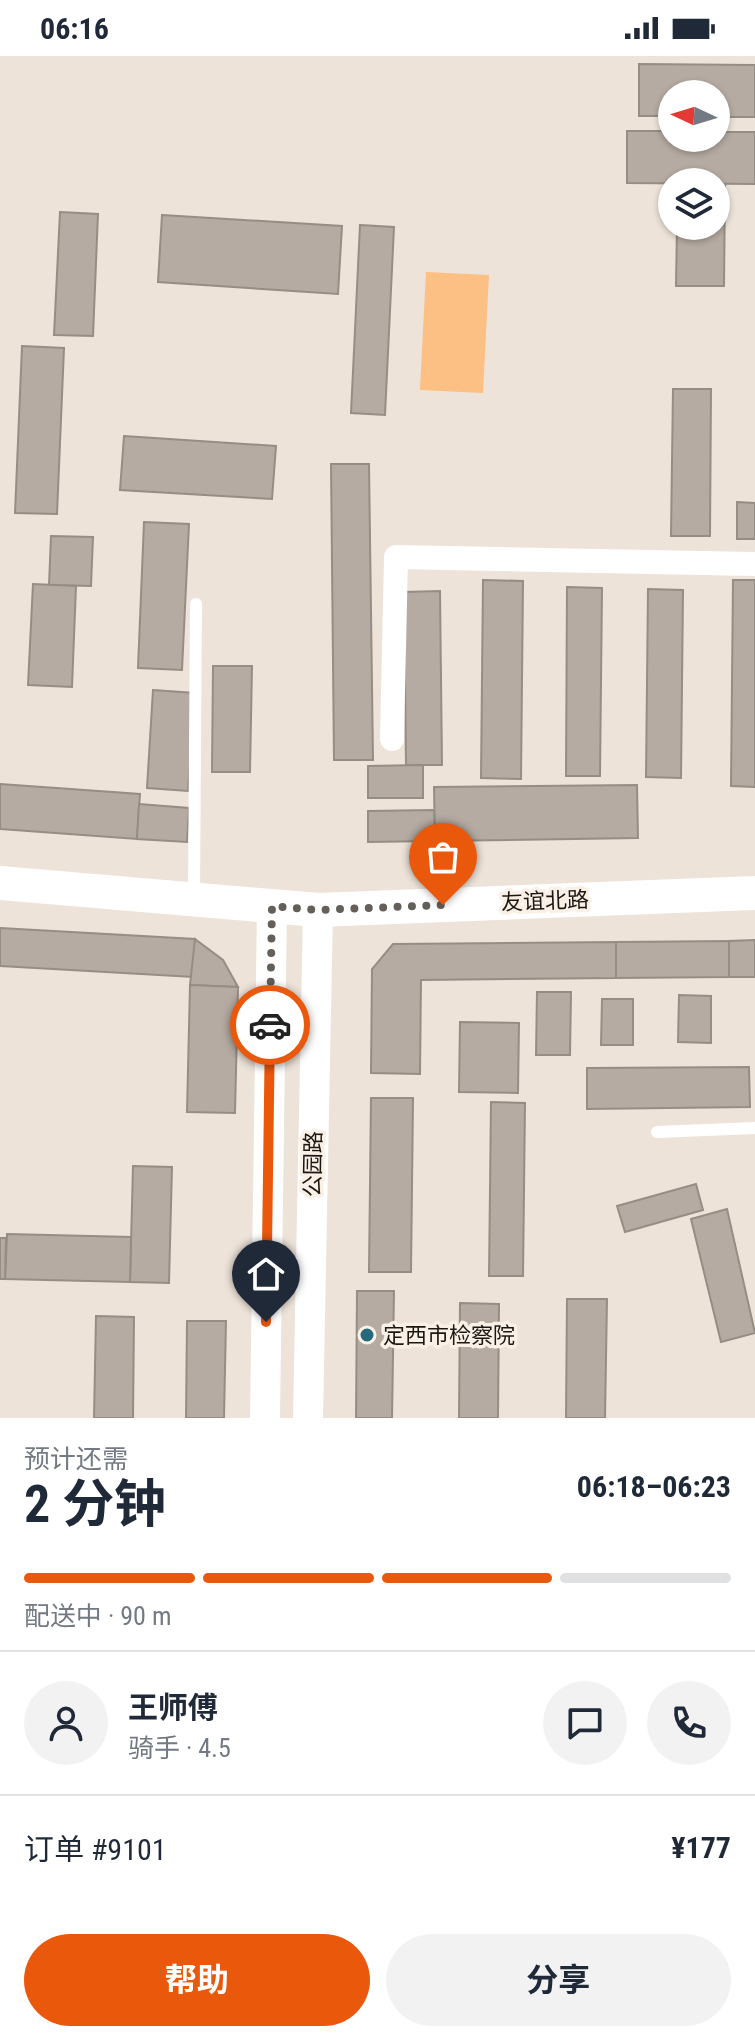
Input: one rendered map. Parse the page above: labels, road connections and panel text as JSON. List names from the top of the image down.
{
  "streets": {
    "main road": ["友谊北路"],
    "street": ["公园路"]
  },
  "crossings": [
    ["友谊北路", "公园路"]
  ],
  "places": ["定西市检察院"],
  "north": "left",
  "page": {
    "status": "06:16",
    "heading": ["2 分钟", "预计还需", "06:18–06:23"],
    "panel": [
      "王师傅",
      "骑手 · 4.5",
      "订单 #9101",
      "¥177"
    ],
    "bar": "配送中 · 90 m",
    "buttons": ["帮助", "分享"]
  }
}
